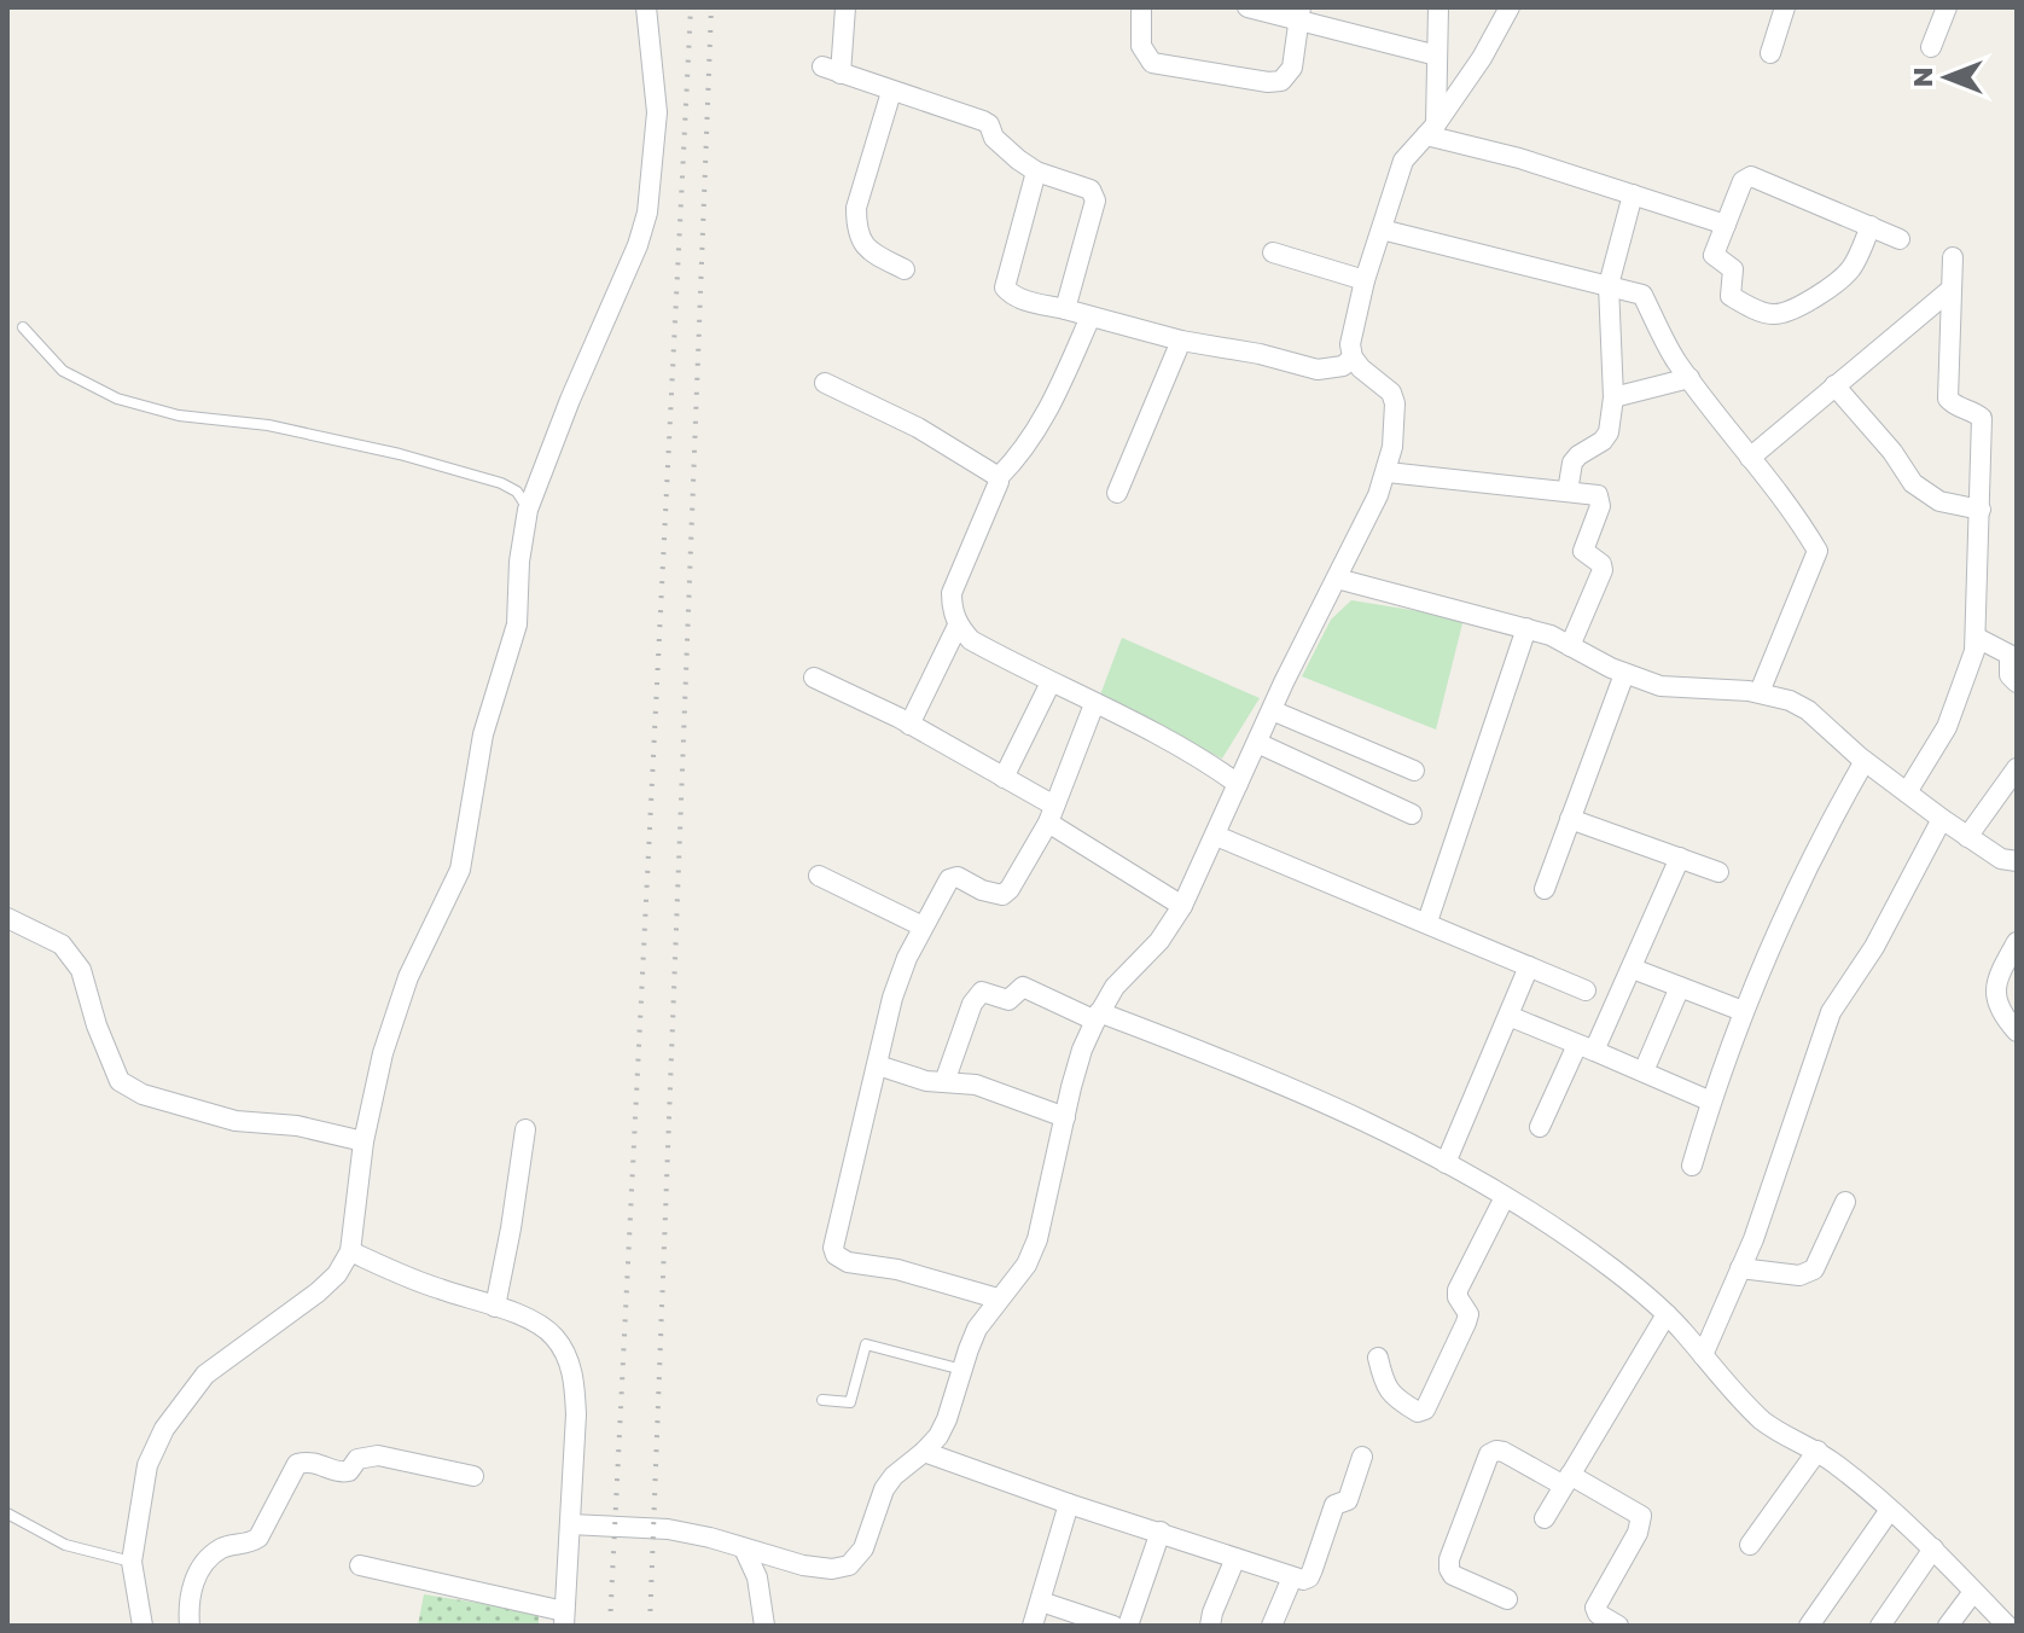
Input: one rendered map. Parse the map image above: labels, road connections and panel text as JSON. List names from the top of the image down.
{
  "north": "left"
}
